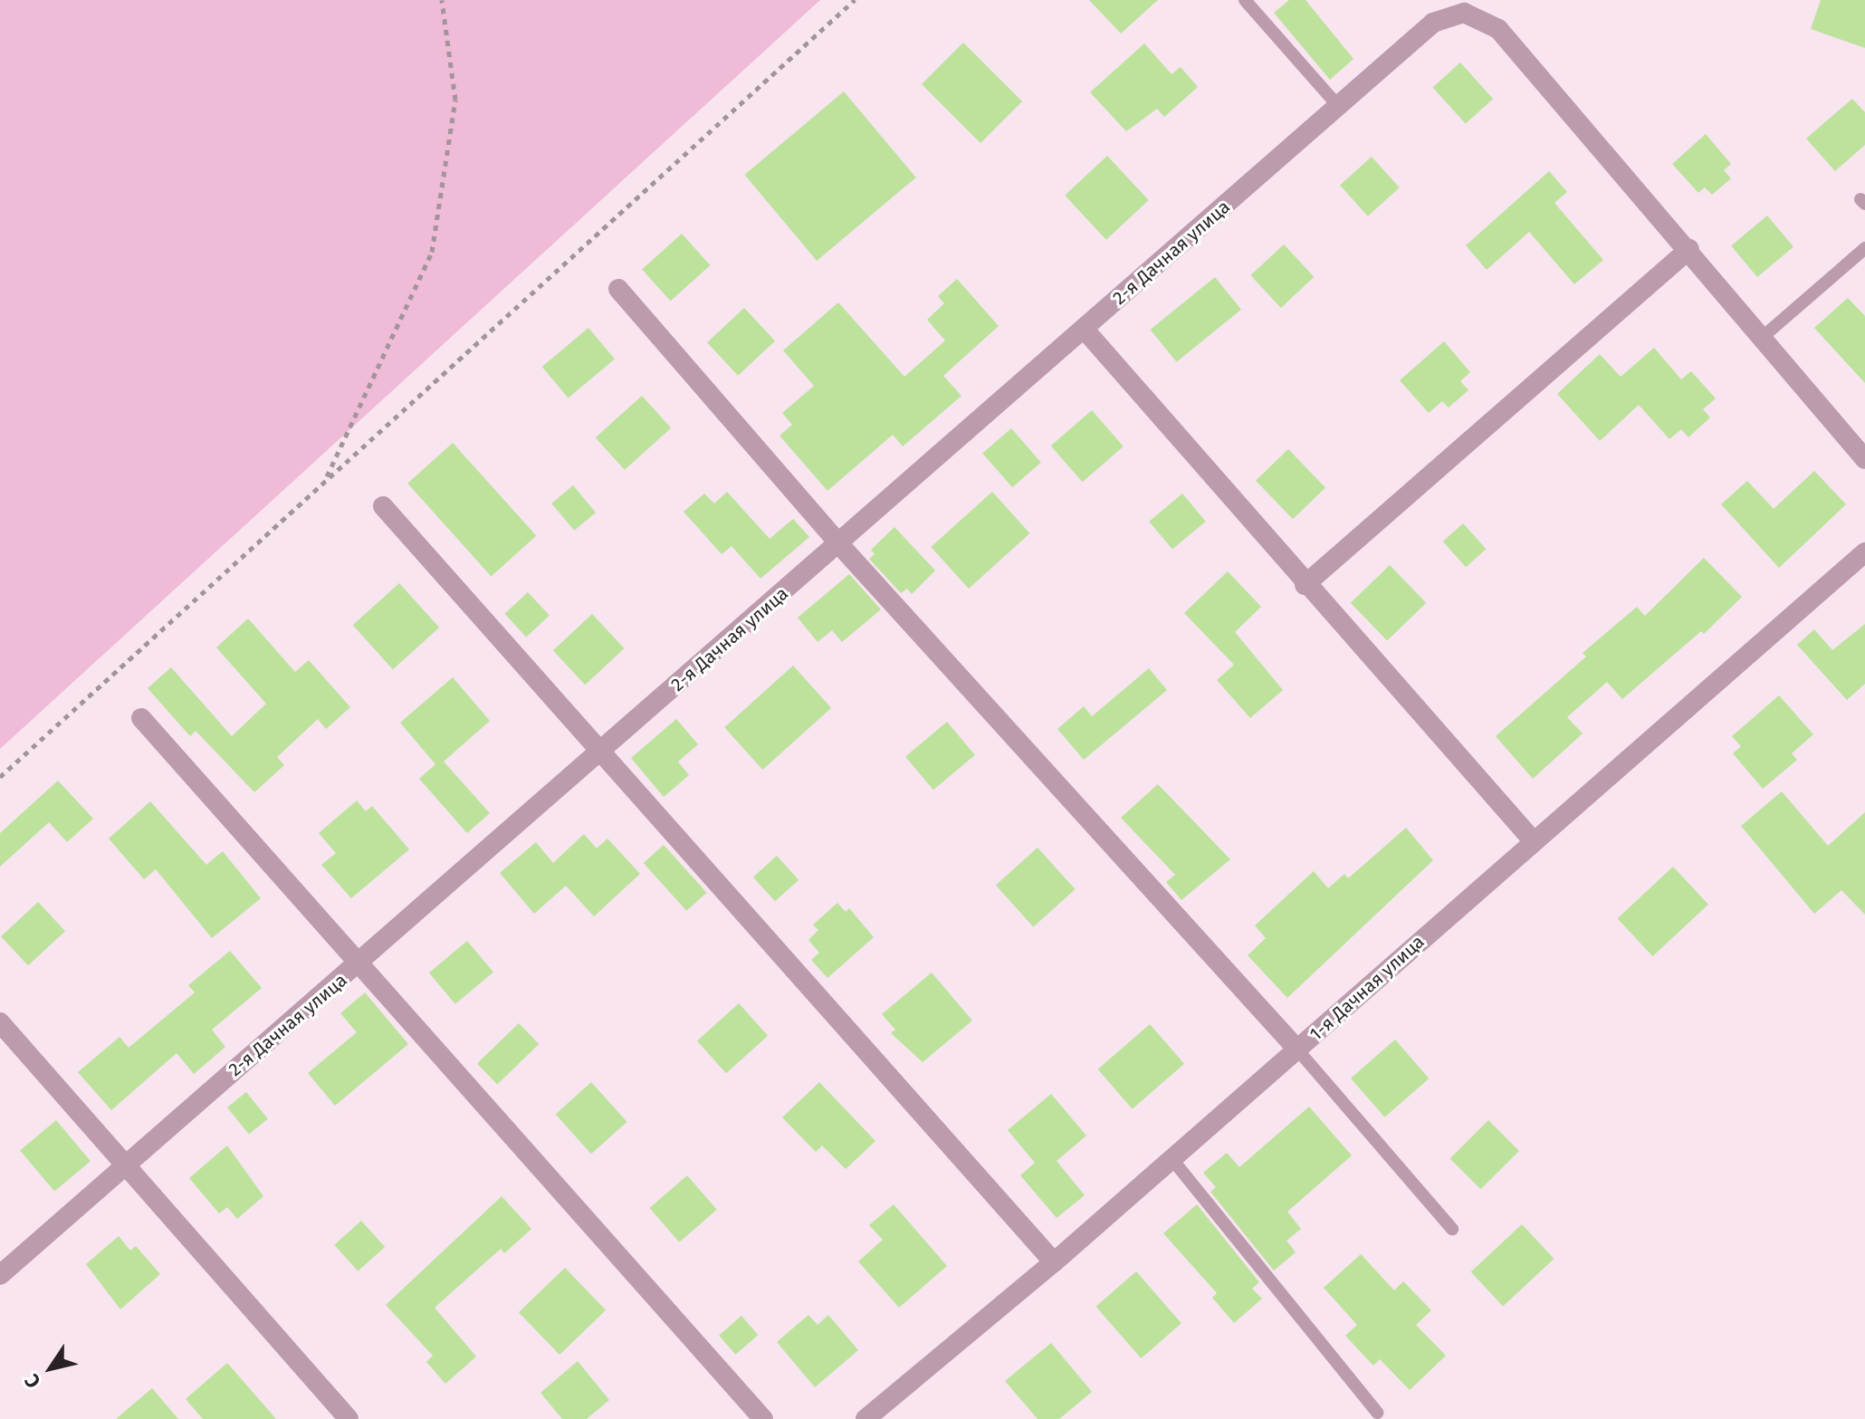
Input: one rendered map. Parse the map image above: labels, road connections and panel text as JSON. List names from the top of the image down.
{
  "streets": {
    "street": ["2-я Дачная улица", "1-я Дачная улица"]
  },
  "north": "bottom left"
}
